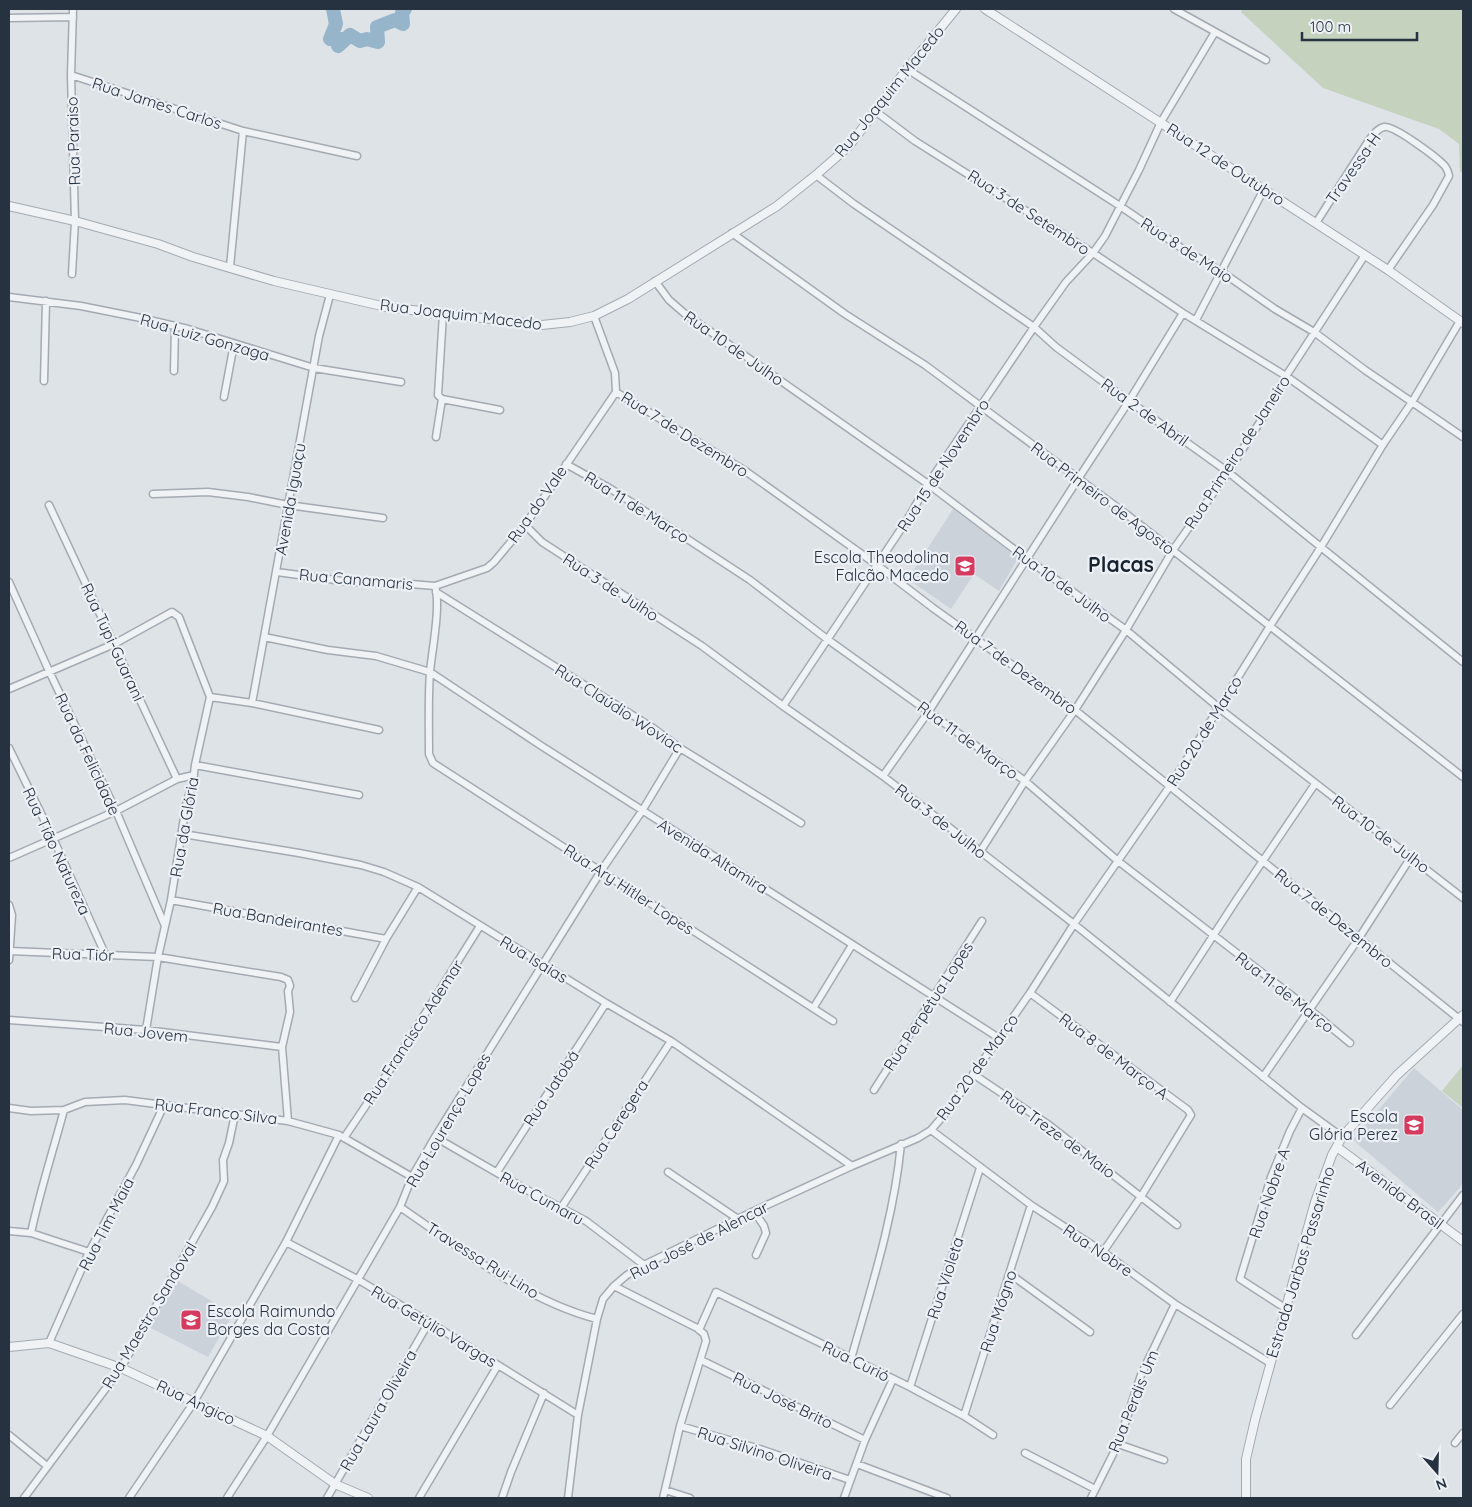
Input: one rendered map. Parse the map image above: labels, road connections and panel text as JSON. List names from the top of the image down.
{
  "streets": {
    "street": [
      "Rua Joaquim Macedo",
      "Rua James Carlos",
      "Rua Paraiso",
      "Rua 12 de Outubro",
      "Travessa H",
      "Rua 3 de Setembro",
      "Rua 8 de Maio",
      "Rua Luiz Gonzaga",
      "Rua 10 de Julho",
      "Rua 2 de Abril",
      "Rua 7 de Dezembro",
      "Rua Primeiro de Janeiro",
      "Rua 15 de Novembro",
      "Rua Primeiro de Agosto",
      "Avenida Iguaçu",
      "Rua do Vale",
      "Rua 11 de Março",
      "Rua Canamaris",
      "Rua 3 de Julho",
      "Rua Tupi-Guarani",
      "Rua Claúdio Woviac",
      "Rua 20 de Março",
      "Rua da Felicidade",
      "Rua da Glória",
      "Rua Tião Natureza",
      "Avenida Altamira",
      "Rua Ary Hitler Lopes",
      "Rua Bandeirantes",
      "Rua Tiór",
      "Rua Isaias",
      "Rua Perpétua Lopes",
      "Rua Jovem",
      "Rua Francisco Ademar",
      "Rua 8 de Março A",
      "Rua Jatobá",
      "Rua Franco Silva",
      "Rua Lourenço Lopes",
      "Rua Ceregera",
      "Rua Treze de Maio",
      "Rua Nobre A",
      "Avenida Brasil",
      "Rua Cumaru",
      "Rua Tim Maia",
      "Rua José de Alencar",
      "Rua Nobre",
      "Travessa Rui Lino",
      "Estrada Jarbas Passarinho",
      "Rua Violeta",
      "Rua Mógno",
      "Rua Maestro Sandoval",
      "Rua Getúlio Vargas",
      "Rua Curió",
      "Rua José Brito",
      "Rua Perdis Um",
      "Rua Angico",
      "Rua Laura Oliveira",
      "Rua Silvino Oliveira"
    ]
  },
  "crossings": [
    ["Rua Joaquim Macedo", "Rua James Carlos"],
    ["Rua Joaquim Macedo", "Rua Paraiso"],
    ["Rua Joaquim Macedo", "Rua 3 de Setembro"],
    ["Rua Joaquim Macedo", "Rua 8 de Maio"],
    ["Rua Joaquim Macedo", "Rua 10 de Julho"],
    ["Rua Joaquim Macedo", "Rua 2 de Abril"],
    ["Rua Joaquim Macedo", "Rua 7 de Dezembro"],
    ["Rua Joaquim Macedo", "Rua Primeiro de Agosto"],
    ["Rua Joaquim Macedo", "Avenida Iguaçu"],
    ["Rua James Carlos", "Rua Paraiso"],
    ["Rua 12 de Outubro", "Travessa H"],
    ["Rua 12 de Outubro", "Rua Primeiro de Janeiro"],
    ["Rua 12 de Outubro", "Rua 15 de Novembro"],
    ["Rua 12 de Outubro", "Rua 20 de Março"],
    ["Rua 3 de Setembro", "Rua Primeiro de Janeiro"],
    ["Rua 3 de Setembro", "Rua 15 de Novembro"],
    ["Rua 3 de Setembro", "Rua 20 de Março"],
    ["Rua 8 de Maio", "Rua Primeiro de Janeiro"],
    ["Rua 8 de Maio", "Rua 15 de Novembro"],
    ["Rua 8 de Maio", "Rua 20 de Março"],
    ["Rua Luiz Gonzaga", "Avenida Iguaçu"],
    ["Rua 10 de Julho", "Rua Primeiro de Janeiro"],
    ["Rua 10 de Julho", "Rua 15 de Novembro"],
    ["Rua 10 de Julho", "Rua 20 de Março"],
    ["Rua 2 de Abril", "Rua Primeiro de Janeiro"],
    ["Rua 2 de Abril", "Rua 15 de Novembro"],
    ["Rua 2 de Abril", "Rua 20 de Março"],
    ["Rua 7 de Dezembro", "Rua Primeiro de Janeiro"],
    ["Rua 7 de Dezembro", "Rua 15 de Novembro"],
    ["Rua 7 de Dezembro", "Rua do Vale"],
    ["Rua 7 de Dezembro", "Rua 20 de Março"],
    ["Rua 7 de Dezembro", "Estrada Jarbas Passarinho"],
    ["Rua Primeiro de Janeiro", "Rua Primeiro de Agosto"],
    ["Rua Primeiro de Janeiro", "Rua 11 de Março"],
    ["Rua Primeiro de Janeiro", "Rua 3 de Julho"],
    ["Rua 15 de Novembro", "Rua Primeiro de Agosto"],
    ["Rua 15 de Novembro", "Rua 11 de Março"],
    ["Rua 15 de Novembro", "Rua 3 de Julho"],
    ["Rua Primeiro de Agosto", "Rua 20 de Março"],
    ["Avenida Iguaçu", "Rua Canamaris"],
    ["Avenida Iguaçu", "Avenida Altamira"],
    ["Rua do Vale", "Rua 11 de Março"],
    ["Rua do Vale", "Rua Canamaris"],
    ["Rua do Vale", "Rua 3 de Julho"],
    ["Rua do Vale", "Rua Claúdio Woviac"],
    ["Rua 11 de Março", "Rua 20 de Março"],
    ["Rua Canamaris", "Rua Claúdio Woviac"],
    ["Rua 3 de Julho", "Rua 20 de Março"],
    ["Rua 3 de Julho", "Rua Nobre A"],
    ["Rua 3 de Julho", "Estrada Jarbas Passarinho"],
    ["Rua Claúdio Woviac", "Rua Lourenço Lopes"],
    ["Rua 20 de Março", "Avenida Altamira"],
    ["Rua 20 de Março", "Rua 8 de Março A"],
    ["Rua 20 de Março", "Rua Treze de Maio"],
    ["Rua 20 de Março", "Rua José de Alencar"],
    ["Rua 20 de Março", "Rua Nobre"],
    ["Rua da Felicidade", "Rua da Glória"],
    ["Rua da Glória", "Rua Bandeirantes"],
    ["Rua da Glória", "Rua Tiór"],
    ["Rua da Glória", "Rua Isaias"],
    ["Rua da Glória", "Rua Jovem"],
    ["Rua Tião Natureza", "Rua Tiór"],
    ["Avenida Altamira", "Rua Ary Hitler Lopes"],
    ["Avenida Altamira", "Rua Perpétua Lopes"],
    ["Avenida Altamira", "Rua Lourenço Lopes"],
    ["Rua Ary Hitler Lopes", "Rua Lourenço Lopes"],
    ["Rua Tiór", "Rua Jovem"],
    ["Rua Tiór", "Rua Franco Silva"],
    ["Rua Isaias", "Rua Francisco Ademar"],
    ["Rua Isaias", "Rua Jatobá"],
    ["Rua Isaias", "Rua Lourenço Lopes"],
    ["Rua Isaias", "Rua Ceregera"],
    ["Rua Isaias", "Rua José de Alencar"],
    ["Rua Francisco Ademar", "Rua Franco Silva"],
    ["Rua Francisco Ademar", "Rua Getúlio Vargas"],
    ["Rua Francisco Ademar", "Rua Angico"],
    ["Rua 8 de Março A", "Rua Treze de Maio"],
    ["Rua Jatobá", "Rua Cumaru"],
    ["Rua Franco Silva", "Rua Lourenço Lopes"],
    ["Rua Franco Silva", "Rua Tim Maia"],
    ["Rua Franco Silva", "Rua Maestro Sandoval"],
    ["Rua Lourenço Lopes", "Rua Cumaru"],
    ["Rua Lourenço Lopes", "Travessa Rui Lino"],
    ["Rua Lourenço Lopes", "Rua Getúlio Vargas"],
    ["Rua Lourenço Lopes", "Rua Angico"],
    ["Rua Ceregera", "Rua Cumaru"],
    ["Rua Nobre A", "Estrada Jarbas Passarinho"],
    ["Avenida Brasil", "Estrada Jarbas Passarinho"],
    ["Rua Cumaru", "Rua José de Alencar"],
    ["Rua Tim Maia", "Rua Angico"],
    ["Rua José de Alencar", "Rua Nobre"],
    ["Rua José de Alencar", "Travessa Rui Lino"],
    ["Rua José de Alencar", "Rua Getúlio Vargas"],
    ["Rua Nobre", "Estrada Jarbas Passarinho"],
    ["Rua Nobre", "Rua Violeta"],
    ["Rua Nobre", "Rua Mógno"],
    ["Rua Nobre", "Rua Perdis Um"],
    ["Rua Violeta", "Rua Curió"],
    ["Rua Mógno", "Rua Curió"],
    ["Rua Maestro Sandoval", "Rua Angico"],
    ["Rua Getúlio Vargas", "Rua Laura Oliveira"],
    ["Rua Angico", "Rua Laura Oliveira"]
  ],
  "districts": ["Placas"],
  "places": {
    "school or university": ["Escola Theodolina Falcão Macedo", "Escola Glória Perez", "Escola Raimundo Borges da Costa"]
  },
  "scale_bar": "100 m",
  "north": "bottom"
}
